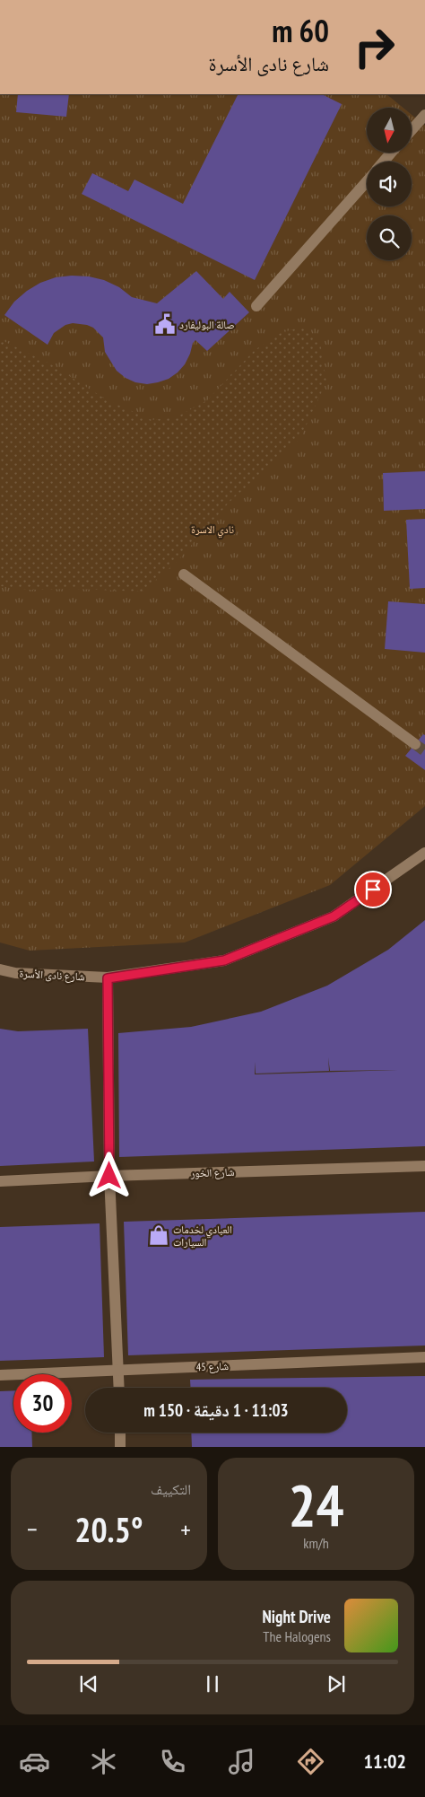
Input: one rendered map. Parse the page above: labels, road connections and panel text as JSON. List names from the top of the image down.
{
  "streets": {
    "street": ["شارع نادى الأسرة", "شارع الخور", "شارع 45"]
  },
  "parks": ["نادي الاسرة"],
  "places": {
    "public building": ["صالة البوليفارد"],
    "shop": ["العبادي لخدمات السيارات"]
  },
  "north": "bottom",
  "page": {
    "turn": ["60 m", "شارع نادى الأسرة"],
    "limit": "30",
    "trip": "11:03 · 1 دقيقة · 150 m",
    "tile": [
      ["24", "km/h"],
      "التكييف"
    ],
    "heat": ["−", "20.5°", "+"],
    "song": ["Night Drive", "The Halogens"],
    "tabs": "11:02"
  }
}
